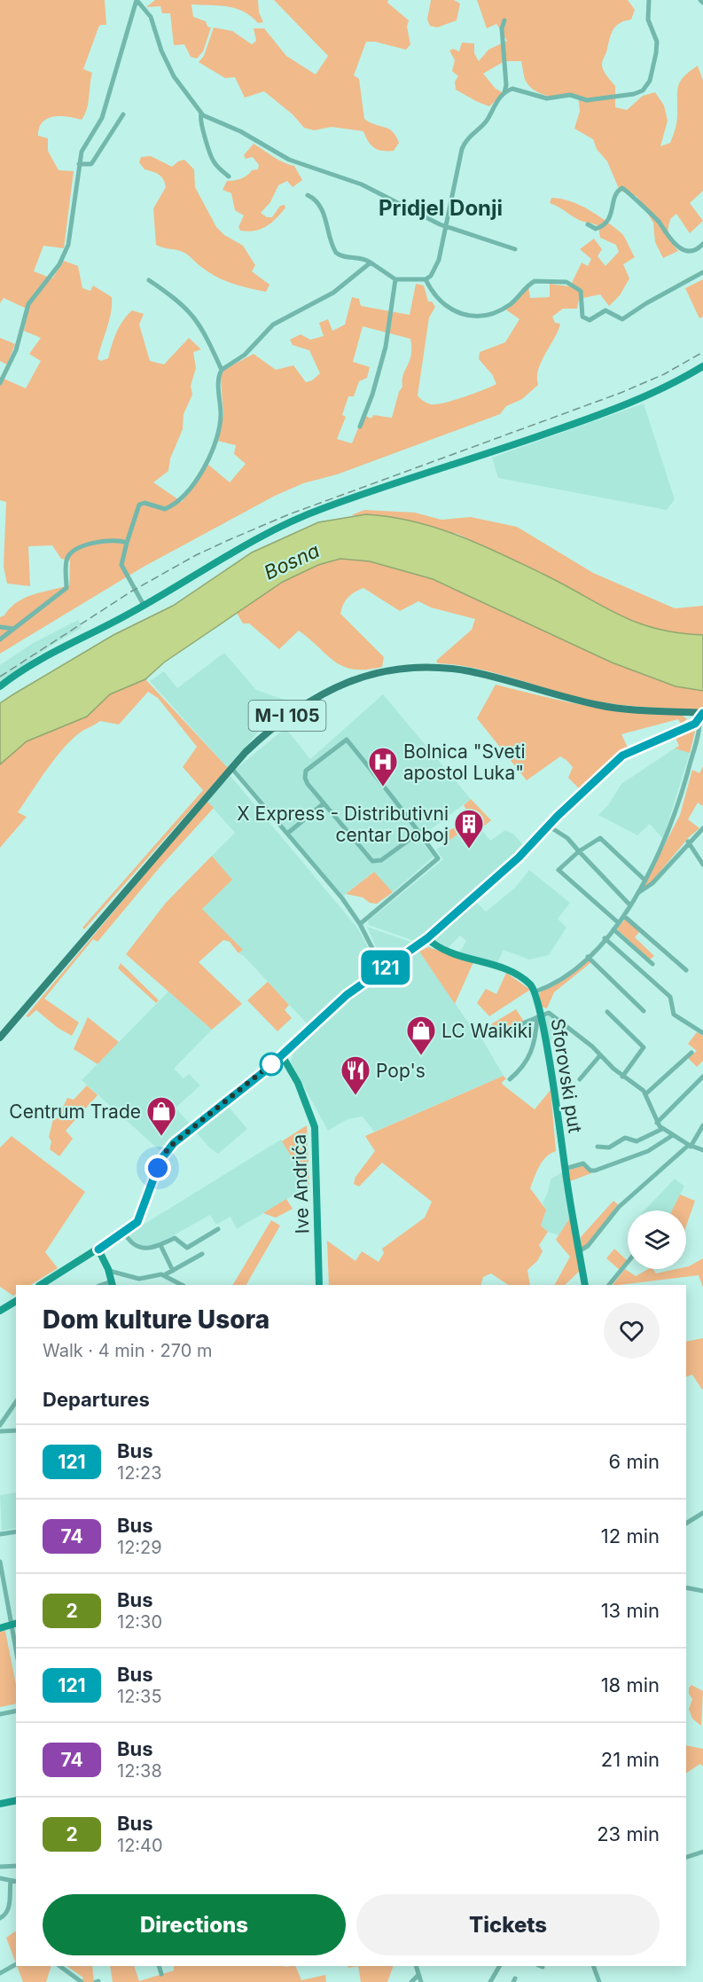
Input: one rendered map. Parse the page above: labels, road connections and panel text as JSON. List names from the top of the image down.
{
  "streets": {
    "main road": ["M-I 105"],
    "street": ["Sforovski put", "Ive Andrića"]
  },
  "districts": ["Pridjel Donji"],
  "water": ["Bosna"],
  "places": {
    "hospital": ["Bolnica \"Sveti apostol Luka\""],
    "building": ["X Express - Distributivni centar Doboj"],
    "shop": ["LC Waikiki", "Centrum Trade"],
    "restaurant": ["Pop's"]
  },
  "lines": ["bus line 121"],
  "page": {
    "on_map": "121",
    "heading": [
      ["Dom kulture Usora", "Walk · 4 min · 270 m"],
      "Departures"
    ],
    "list": [
      {
        "mark": "121",
        "name": "Bus",
        "note": "12:23",
        "value": "6 min"
      },
      {
        "mark": "74",
        "name": "Bus",
        "note": "12:29",
        "value": "12 min"
      },
      {
        "mark": "2",
        "name": "Bus",
        "note": "12:30",
        "value": "13 min"
      },
      {
        "mark": "121",
        "name": "Bus",
        "note": "12:35",
        "value": "18 min"
      },
      {
        "mark": "74",
        "name": "Bus",
        "note": "12:38",
        "value": "21 min"
      },
      {
        "mark": "2",
        "name": "Bus",
        "note": "12:40",
        "value": "23 min"
      }
    ],
    "buttons": ["Directions", "Tickets"]
  }
}
